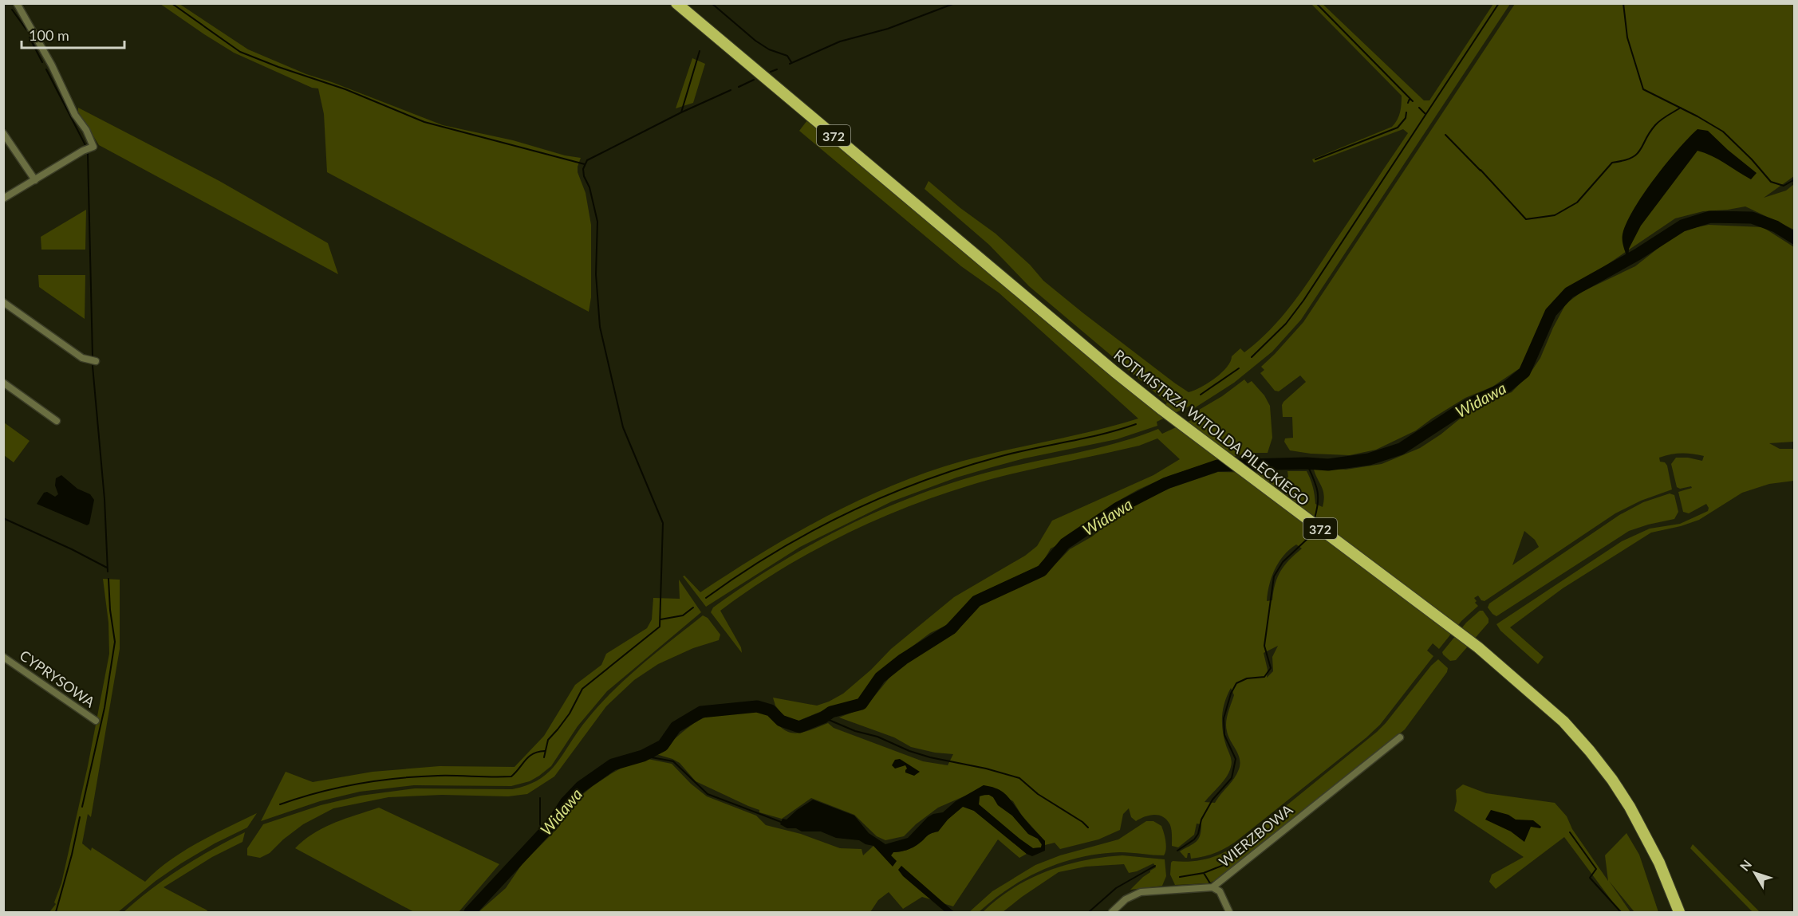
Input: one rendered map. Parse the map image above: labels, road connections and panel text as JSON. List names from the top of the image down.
{
  "streets": {
    "main road": ["372", "ROTMISTRZA WITOLDA PILECKIEGO"],
    "street": ["CYPRYSOWA", "WIERZBOWA"]
  },
  "water": ["Widawa"],
  "scale_bar": "100 m",
  "north": "top left"
}
